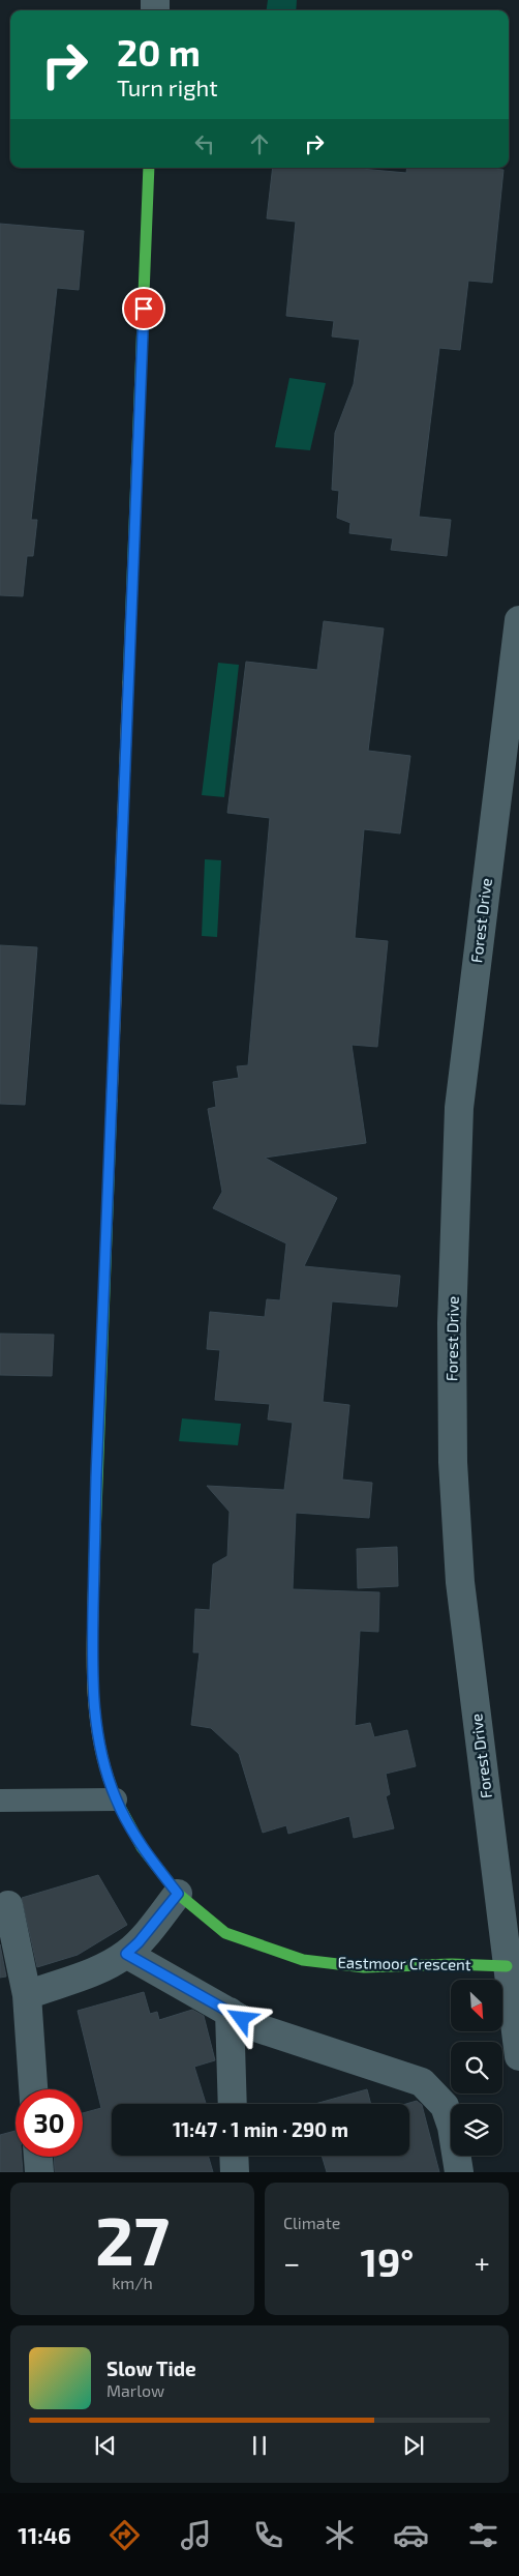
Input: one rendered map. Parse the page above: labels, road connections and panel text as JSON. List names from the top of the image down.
{
  "streets": {
    "street": ["Forest Drive", "Eastmoor Crescent"]
  },
  "crossings": [
    ["Forest Drive", "Eastmoor Crescent"]
  ],
  "north": "bottom right",
  "page": {
    "turn": ["20 m", "Turn right"],
    "limit": "30",
    "trip": "11:47 · 1 min · 290 m",
    "tile": [
      ["27", "km/h"],
      "Climate"
    ],
    "heat": ["−", "19°", "+"],
    "song": ["Slow Tide", "Marlow"],
    "tabs": "11:46"
  }
}
